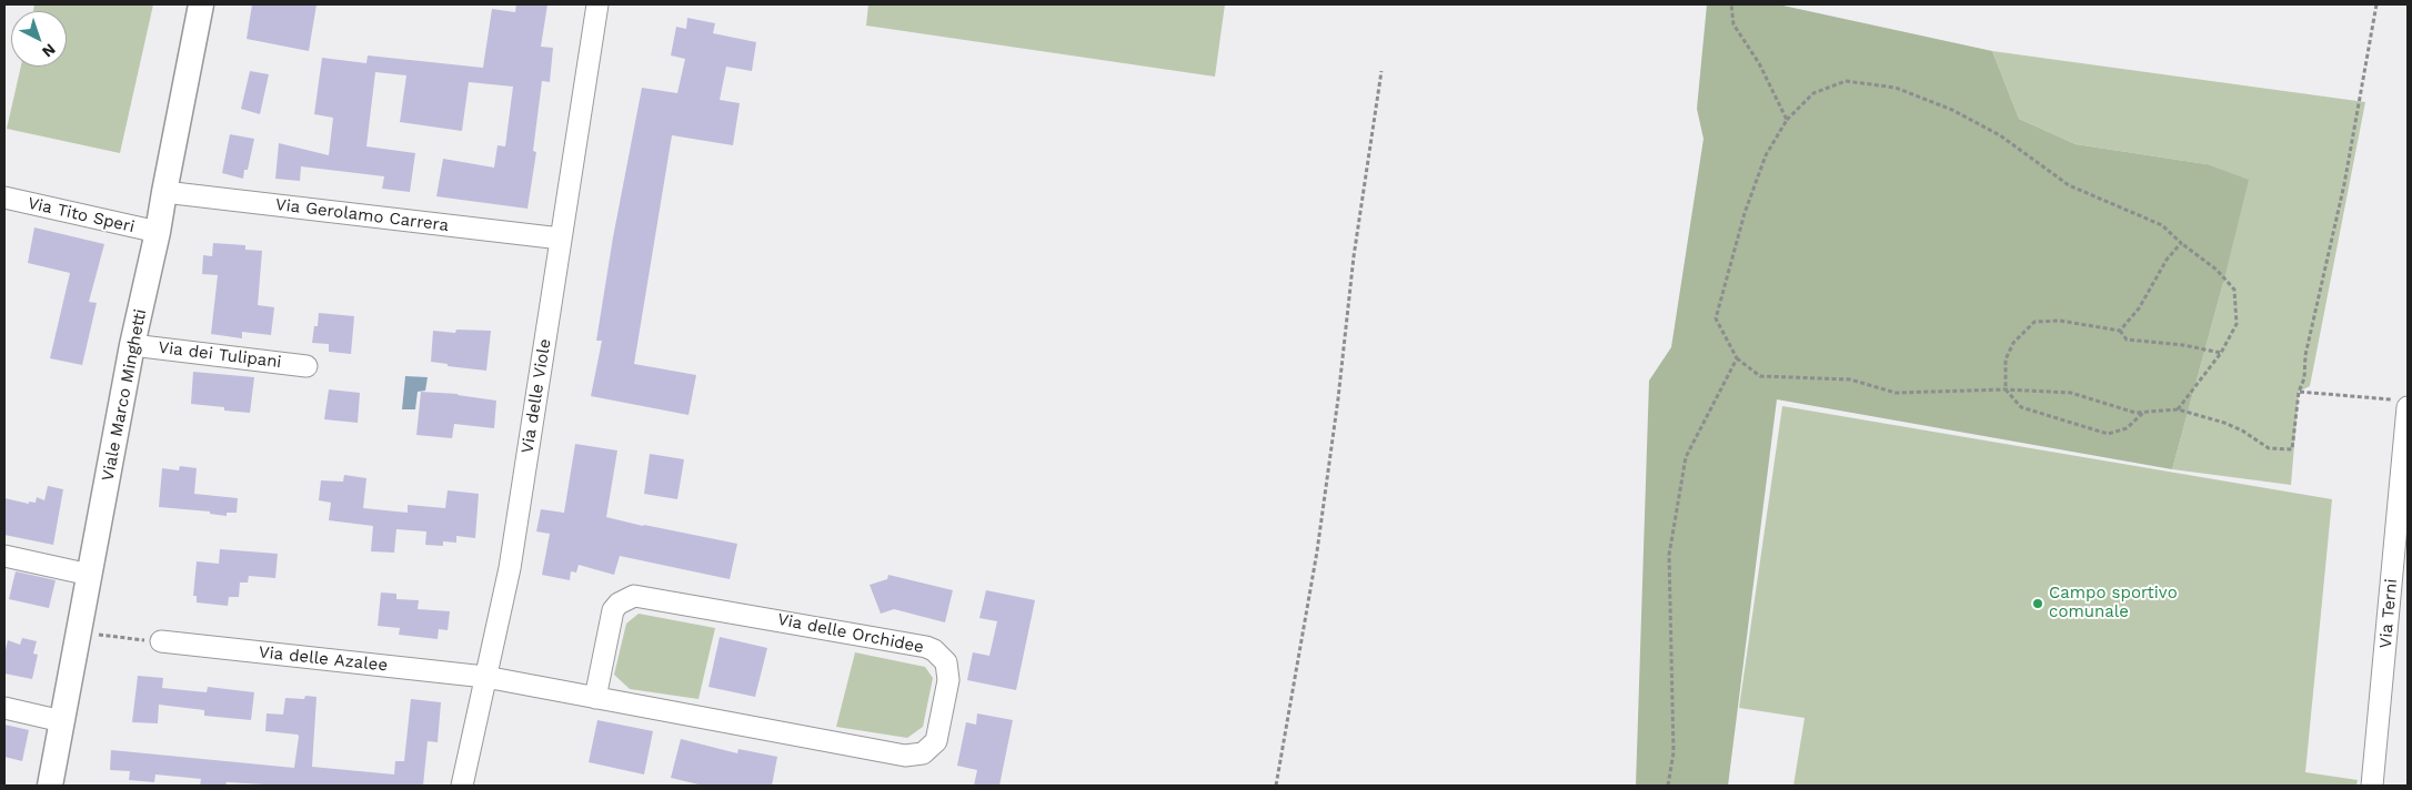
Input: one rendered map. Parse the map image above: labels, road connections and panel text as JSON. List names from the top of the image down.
{
  "streets": {
    "street": [
      "Via Tito Speri",
      "Via Gerolamo Carrera",
      "Via dei Tulipani",
      "Viale Marco Minghetti",
      "Via delle Viole",
      "Via Terni",
      "Via delle Orchidee",
      "Via delle Azalee"
    ]
  },
  "crossings": [
    ["Via Tito Speri", "Viale Marco Minghetti"],
    ["Via Gerolamo Carrera", "Viale Marco Minghetti"],
    ["Via Gerolamo Carrera", "Via delle Viole"],
    ["Via dei Tulipani", "Viale Marco Minghetti"],
    ["Via delle Viole", "Via delle Orchidee"],
    ["Via delle Viole", "Via delle Azalee"],
    ["Via delle Orchidee", "Via delle Azalee"]
  ],
  "places": ["Campo sportivo comunale"],
  "north": "bottom right"
}
